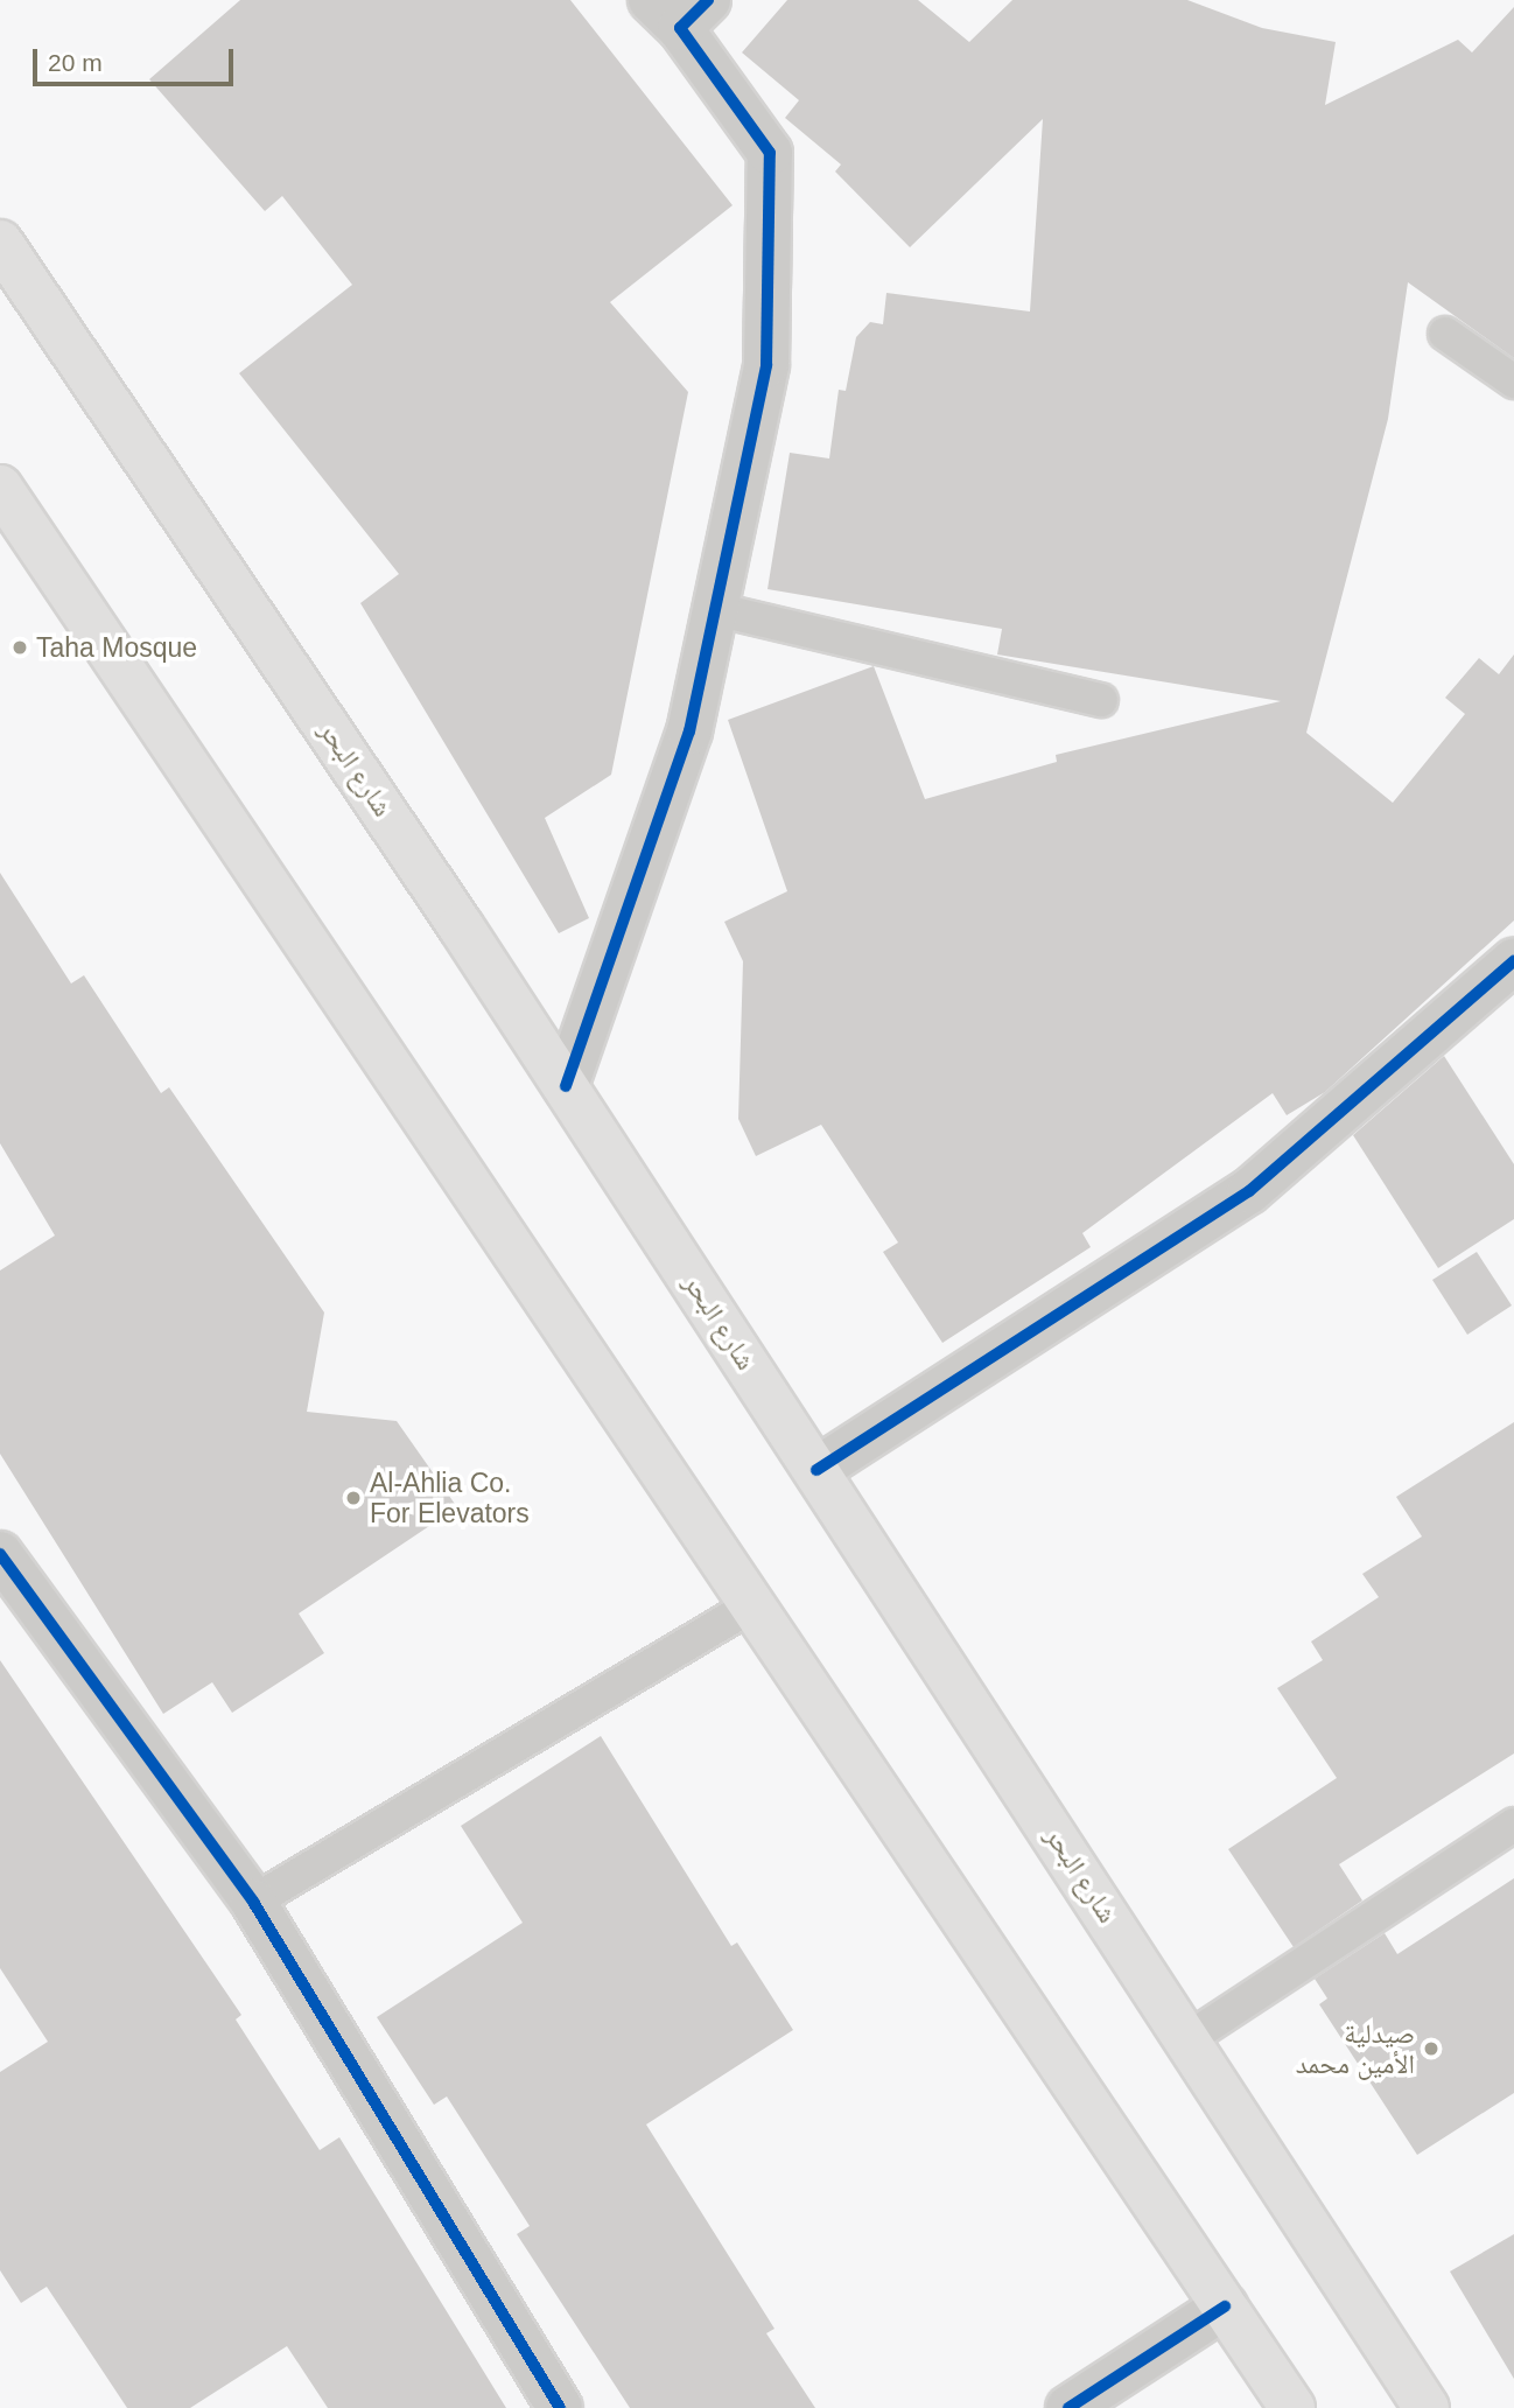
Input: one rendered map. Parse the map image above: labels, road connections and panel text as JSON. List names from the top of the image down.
{
  "streets": {
    "main road": ["شارع البحر"]
  },
  "places": ["Taha Mosque", "Al-Ahlia Co. For Elevators", "صيدلية الأمين محمد"],
  "scale_bar": "20 m"
}
